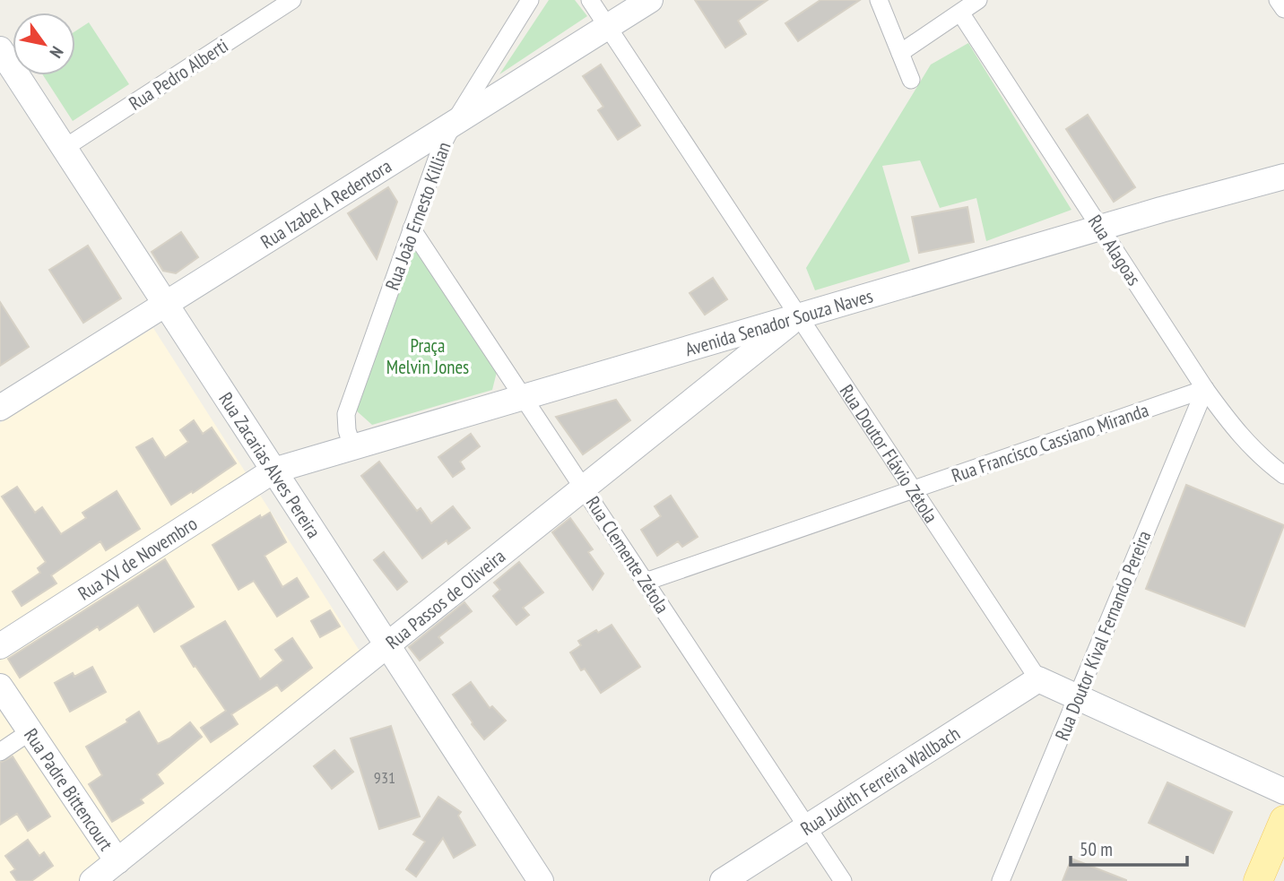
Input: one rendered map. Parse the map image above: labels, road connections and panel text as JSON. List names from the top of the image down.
{
  "streets": {
    "main road": [
      "Rua Izabel A Redentora",
      "Avenida Senador Souza Naves",
      "Rua Zacarias Alves Pereira",
      "Rua XV de Novembro",
      "Rua Passos de Oliveira",
      "Rua Judith Ferreira Wallbach",
      "Rua Padre Bittencourt"
    ],
    "street": [
      "Rua Pedro Alberti",
      "Rua João Ernesto Killian",
      "Rua Alagoas",
      "Rua Francisco Cassiano Miranda",
      "Rua Doutor Flávio Zétola",
      "Rua Clemente Zétola",
      "Rua Doutor Kival Fernando Pereira"
    ]
  },
  "crossings": [
    ["Rua Pedro Alberti", "Rua Zacarias Alves Pereira"],
    ["Rua Izabel A Redentora", "Rua João Ernesto Killian"],
    ["Rua Izabel A Redentora", "Rua Doutor Flávio Zétola"],
    ["Rua Izabel A Redentora", "Rua Zacarias Alves Pereira"],
    ["Rua João Ernesto Killian", "Avenida Senador Souza Naves"],
    ["Rua João Ernesto Killian", "Rua Clemente Zétola"],
    ["Rua Alagoas", "Avenida Senador Souza Naves"],
    ["Rua Alagoas", "Rua Francisco Cassiano Miranda"],
    ["Rua Alagoas", "Rua Doutor Kival Fernando Pereira"],
    ["Avenida Senador Souza Naves", "Rua Doutor Flávio Zétola"],
    ["Avenida Senador Souza Naves", "Rua Zacarias Alves Pereira"],
    ["Avenida Senador Souza Naves", "Rua Clemente Zétola"],
    ["Avenida Senador Souza Naves", "Rua XV de Novembro"],
    ["Avenida Senador Souza Naves", "Rua Passos de Oliveira"],
    ["Rua Francisco Cassiano Miranda", "Rua Doutor Flávio Zétola"],
    ["Rua Francisco Cassiano Miranda", "Rua Clemente Zétola"],
    ["Rua Francisco Cassiano Miranda", "Rua Doutor Kival Fernando Pereira"],
    ["Rua Doutor Flávio Zétola", "Rua Passos de Oliveira"],
    ["Rua Doutor Flávio Zétola", "Rua Judith Ferreira Wallbach"],
    ["Rua Zacarias Alves Pereira", "Rua XV de Novembro"],
    ["Rua Zacarias Alves Pereira", "Rua Passos de Oliveira"],
    ["Rua Clemente Zétola", "Rua Passos de Oliveira"],
    ["Rua Clemente Zétola", "Rua Judith Ferreira Wallbach"],
    ["Rua Passos de Oliveira", "Rua Padre Bittencourt"]
  ],
  "parks": ["Praça Melvin Jones"],
  "house_numbers": ["931"],
  "scale_bar": "50 m",
  "north": "bottom right"
}
